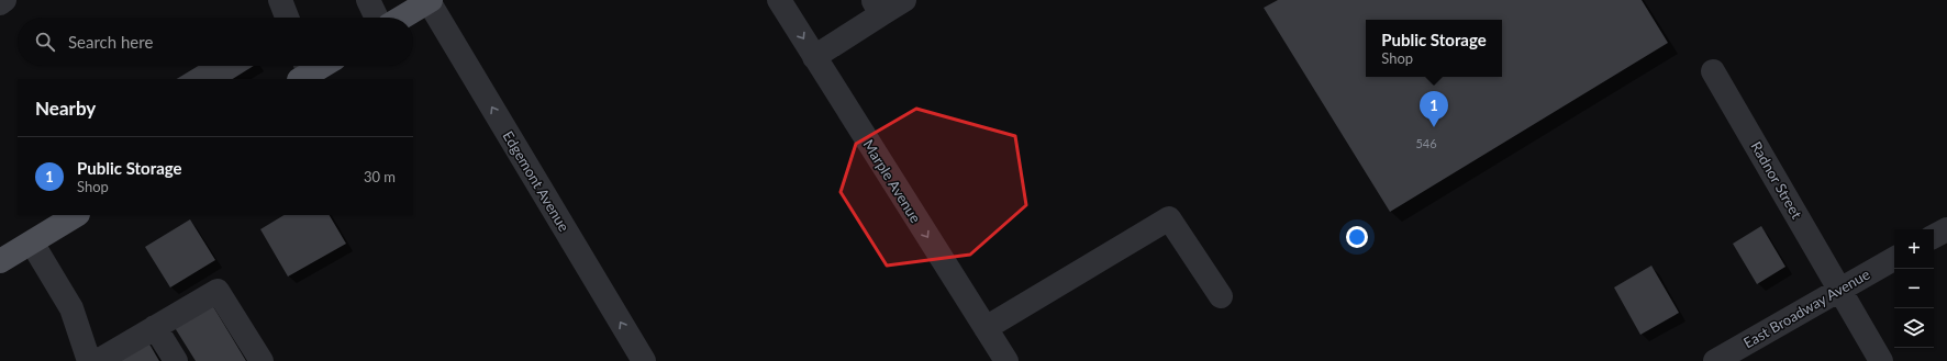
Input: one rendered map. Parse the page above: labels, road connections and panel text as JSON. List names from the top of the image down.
{
  "streets": {
    "street": [
      "Radnor Street",
      "Edgemont Avenue",
      "Marple Avenue",
      "East Broadway Avenue"
    ]
  },
  "crossings": [
    ["Radnor Street", "East Broadway Avenue"]
  ],
  "one_way": ["Edgemont Avenue", "Marple Avenue"],
  "house_numbers": ["546"],
  "page": {
    "search": "Search here",
    "popup": ["Public Storage", "Shop"],
    "heading": "Nearby",
    "pins": "1",
    "list": [
      {
        "mark": "1",
        "name": "Public Storage",
        "note": "Shop",
        "value": "30 m"
      }
    ],
    "map_buttons": ["+", "−"]
  }
}
